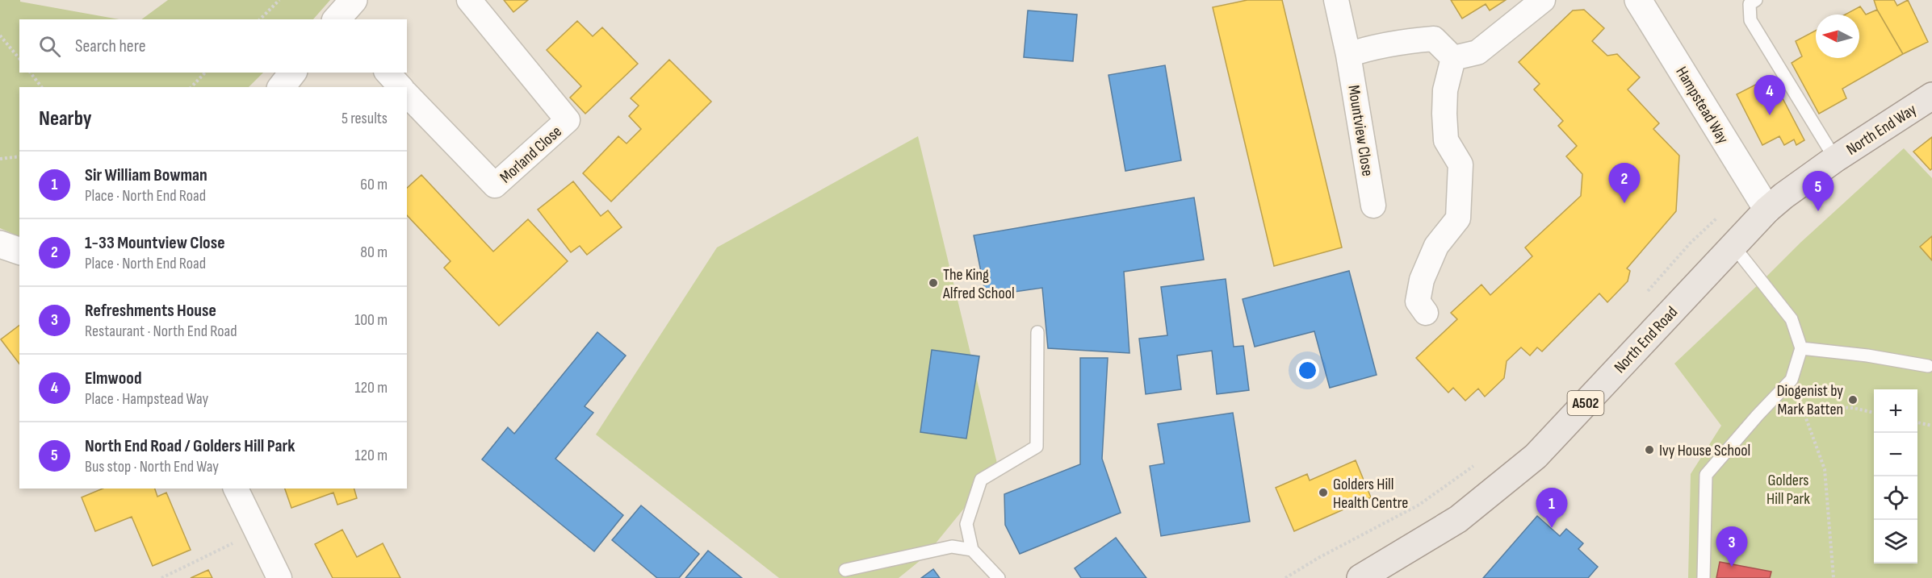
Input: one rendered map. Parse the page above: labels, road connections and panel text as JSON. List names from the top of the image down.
{
  "streets": {
    "main road": ["North End Way", "North End Road", "A502"],
    "street": ["Hampstead Way", "Mountview Close", "Morland Close"]
  },
  "crossings": [
    ["Hampstead Way", "North End Way"],
    ["Hampstead Way", "North End Road"],
    ["North End Way", "North End Road"]
  ],
  "parks": ["Golders Hill Park"],
  "places": [
    "The King Alfred School",
    "Diogenist by Mark Batten",
    "Ivy House School",
    "Golders Hill Health Centre"
  ],
  "north": "left",
  "page": {
    "search": "Search here",
    "pins": [
      "4",
      "2",
      "5",
      "1",
      "3"
    ],
    "heading": ["Nearby", "5 results"],
    "list": [
      {
        "mark": "1",
        "name": "Sir William Bowman",
        "note": "Place · North End Road",
        "value": "60 m"
      },
      {
        "mark": "2",
        "name": "1-33 Mountview Close",
        "note": "Place · North End Road",
        "value": "80 m"
      },
      {
        "mark": "3",
        "name": "Refreshments House",
        "note": "Restaurant · North End Road",
        "value": "100 m"
      },
      {
        "mark": "4",
        "name": "Elmwood",
        "note": "Place · Hampstead Way",
        "value": "120 m"
      },
      {
        "mark": "5",
        "name": "North End Road / Golders Hill Park",
        "note": "Bus stop · North End Way",
        "value": "120 m"
      }
    ],
    "map_buttons": ["+", "−"]
  }
}
